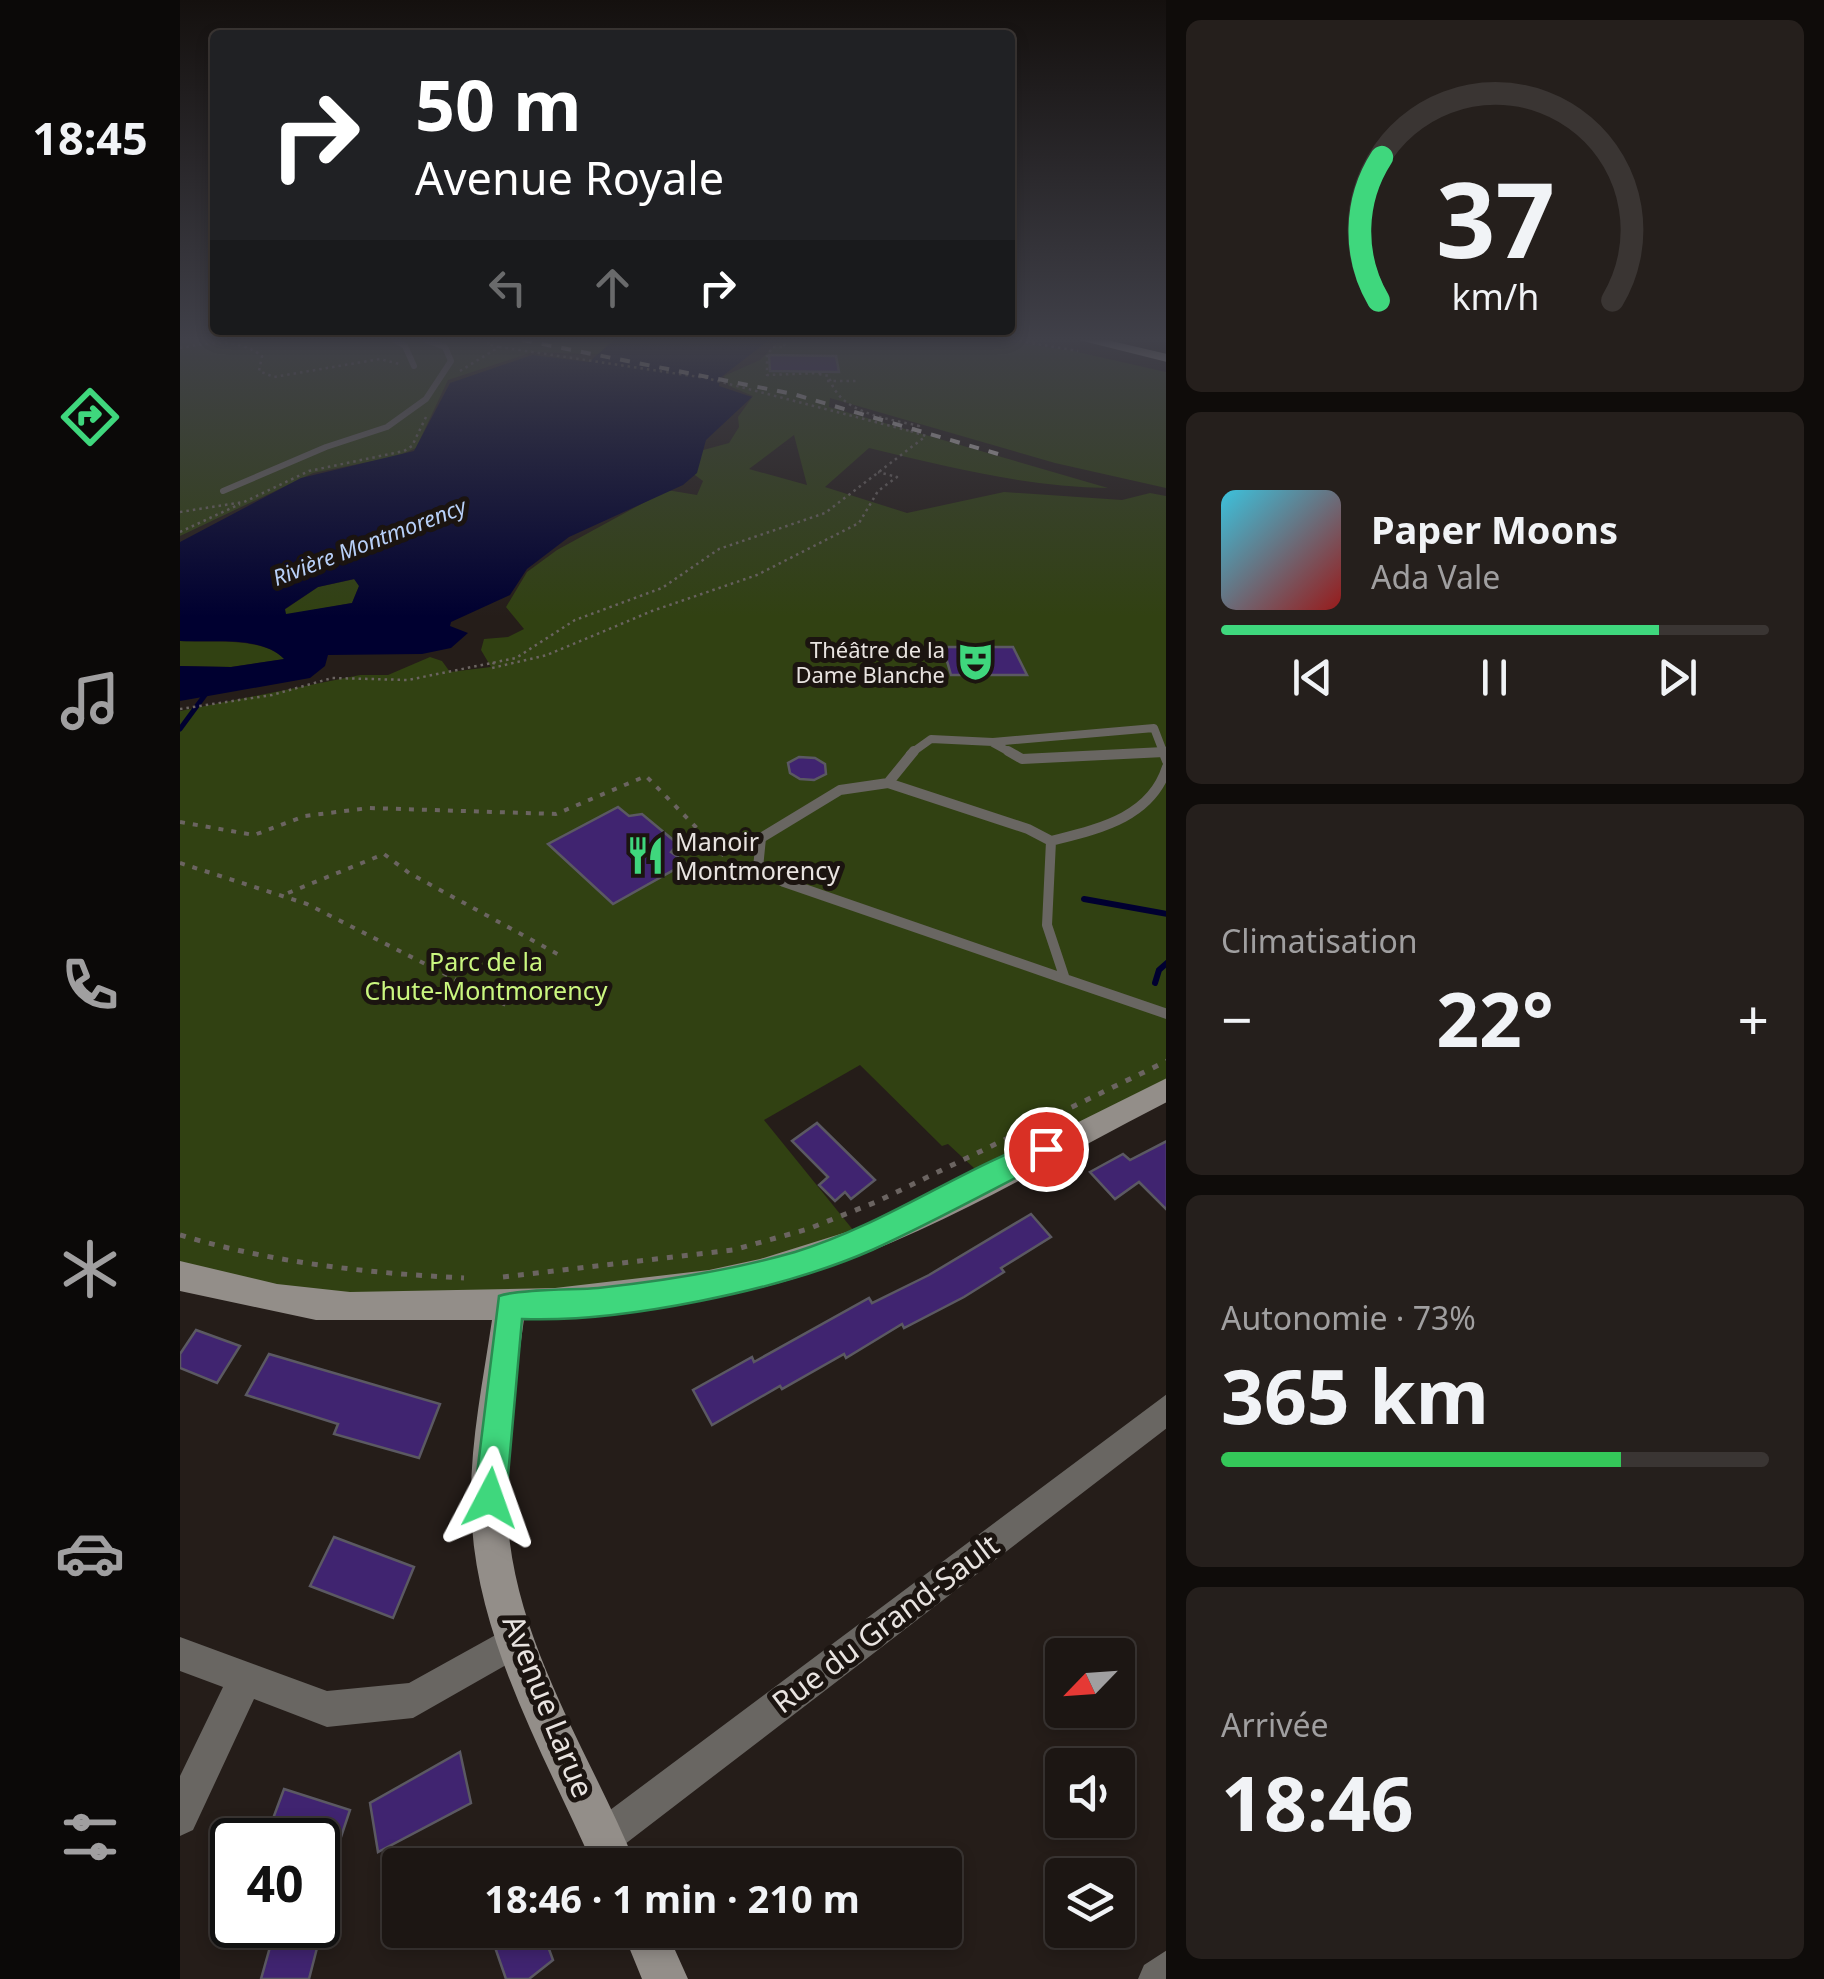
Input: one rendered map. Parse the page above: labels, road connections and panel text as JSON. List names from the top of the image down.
{
  "streets": {
    "main road": ["Avenue Larue"],
    "street": ["Rue du Grand-Sault"]
  },
  "water": ["Rivière Montmorency"],
  "parks": ["Parc de la Chute-Montmorency"],
  "places": {
    "theatre": ["Théâtre de la Dame Blanche"],
    "restaurant": ["Manoir Montmorency"]
  },
  "north": "bottom left",
  "page": {
    "tabs": "18:45",
    "turn": ["50 m", "Avenue Royale"],
    "song": ["Paper Moons", "Ada Vale"],
    "tile": [
      "Climatisation",
      ["Autonomie · 73%", "365 km"],
      ["Arrivée", "18:46"]
    ],
    "heat": ["−", "22°", "+"],
    "limit": "40",
    "trip": "18:46 · 1 min · 210 m",
    "gauge": ["37", "km/h"]
  }
}
